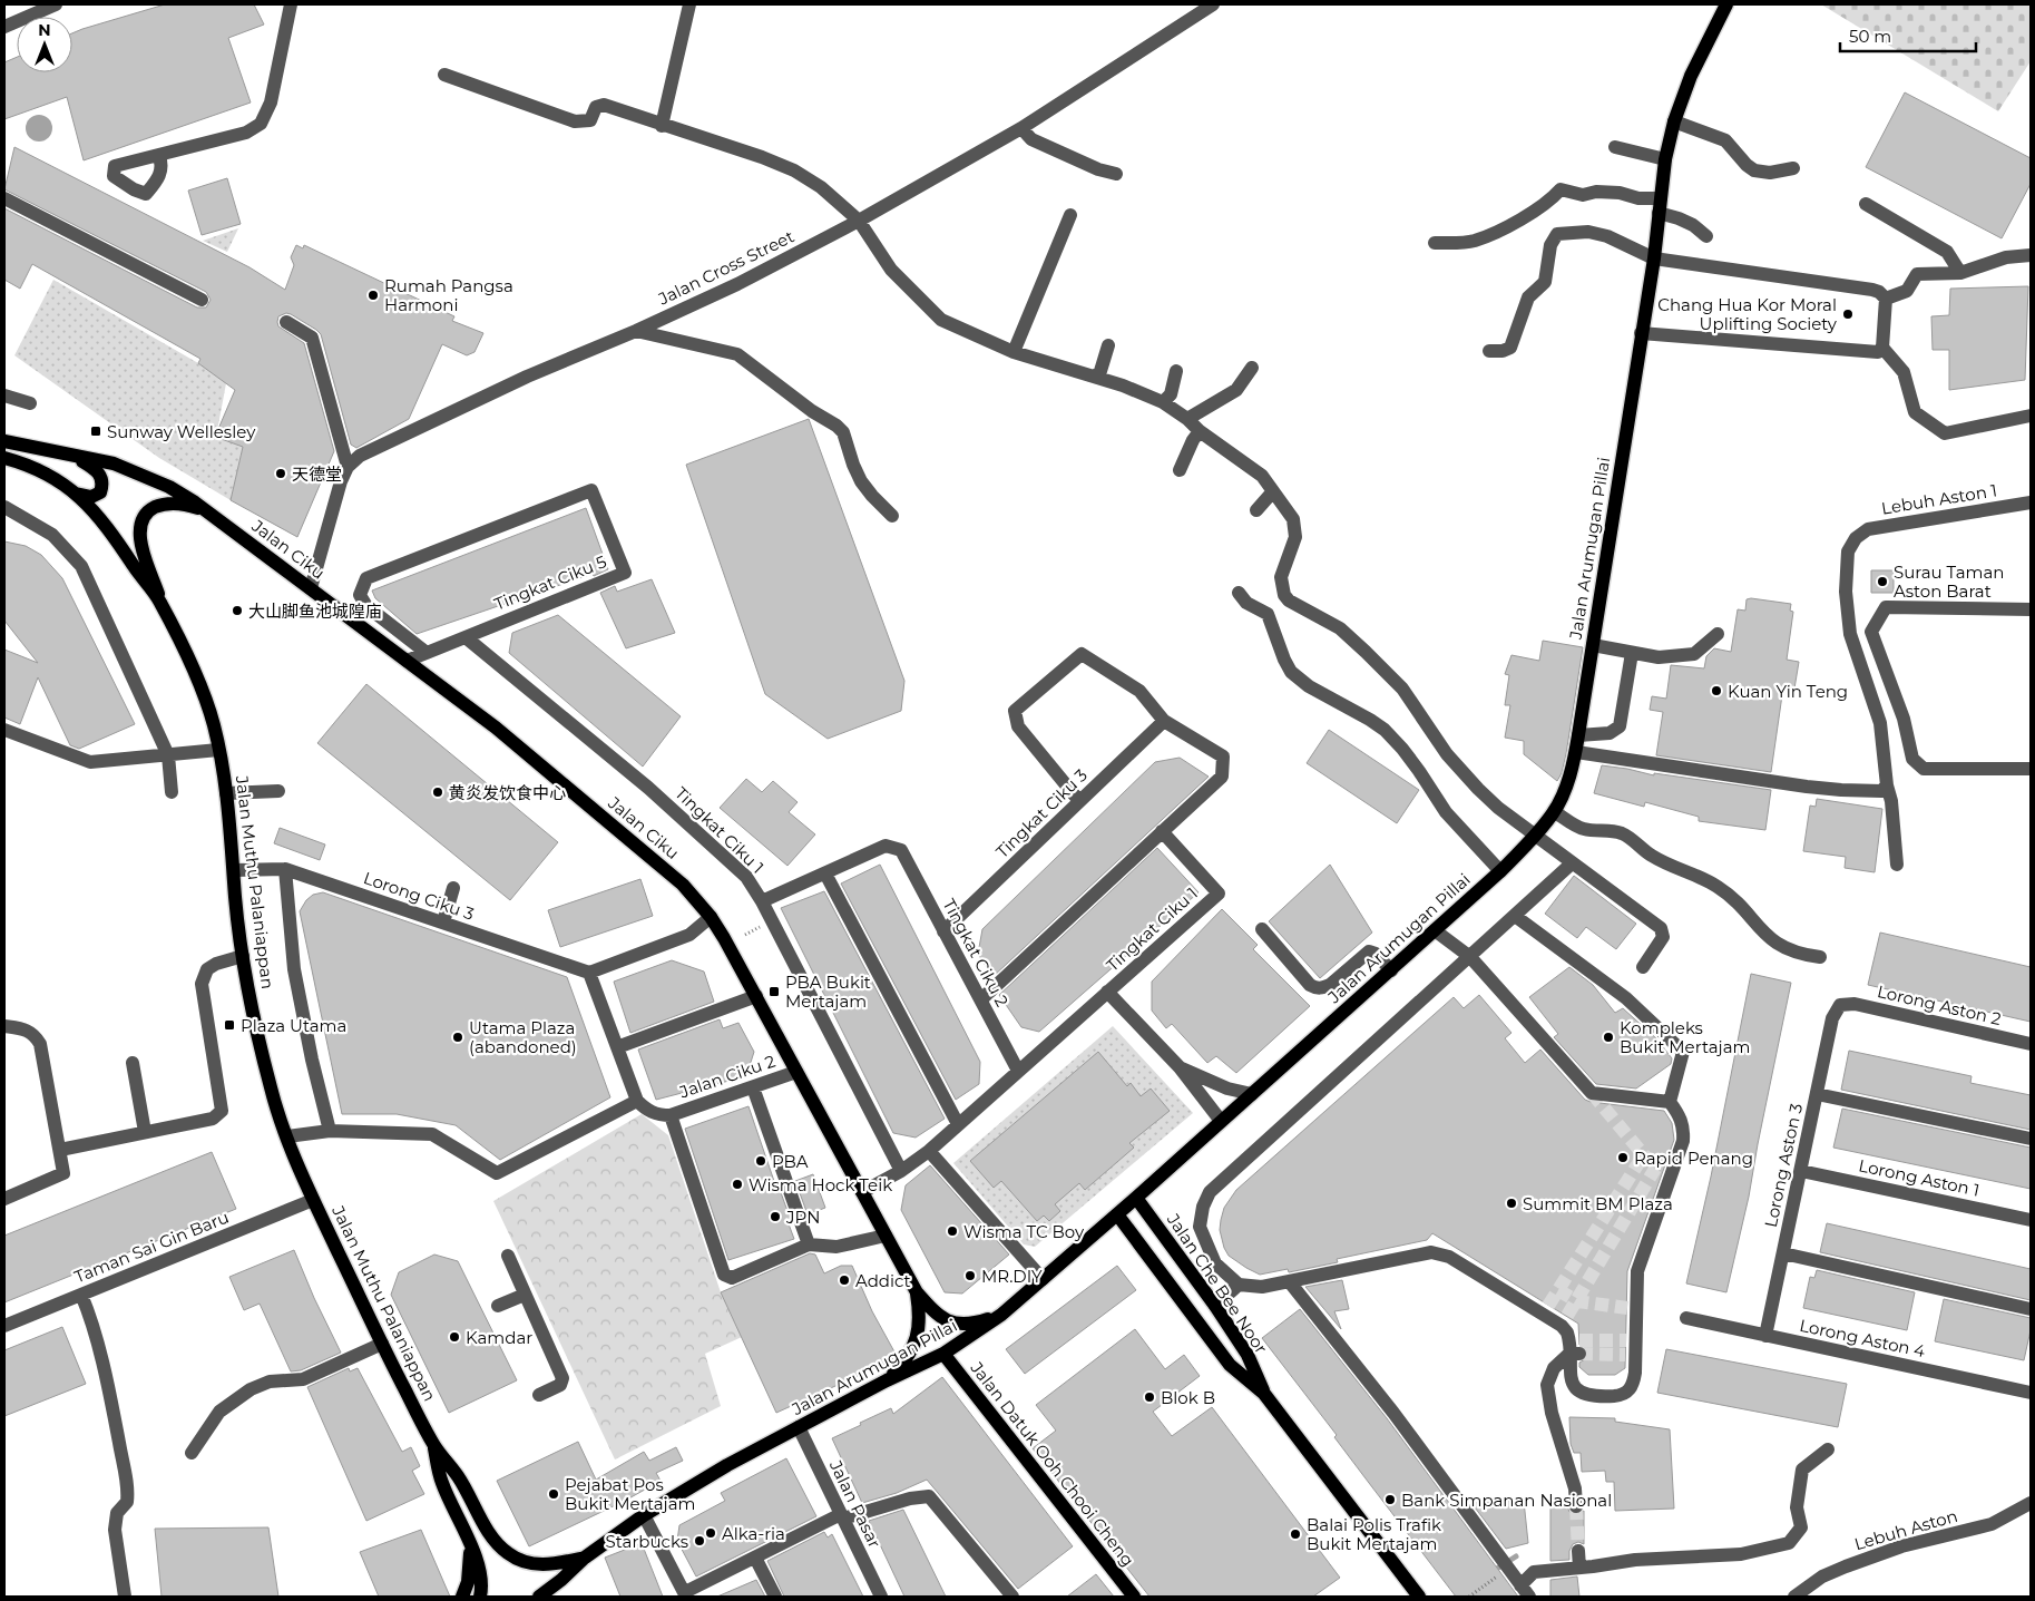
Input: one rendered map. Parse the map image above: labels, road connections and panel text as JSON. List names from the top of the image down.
{
  "streets": {
    "main road": [
      "Jalan Arumugan Pillai",
      "Jalan Ciku",
      "Jalan Muthu Palaniappan",
      "Jalan Che Bee Noor",
      "Jalan Datuk Ooh Chooi Cheng"
    ],
    "street": [
      "Jalan Cross Street",
      "Lebuh Aston 1",
      "Tingkat Ciku 5",
      "Tingkat Ciku 3",
      "Tingkat Ciku 1",
      "Lorong Ciku 3",
      "Tingkat Ciku 2",
      "Lorong Aston 2",
      "Jalan Ciku 2",
      "Lorong Aston 3",
      "Lorong Aston 1",
      "Taman Sai Gin Baru",
      "Lorong Aston 4",
      "Jalan Pasar",
      "Lebuh Aston"
    ]
  },
  "crossings": [
    ["Jalan Arumugan Pillai", "Tingkat Ciku 1"],
    ["Jalan Arumugan Pillai", "Jalan Muthu Palaniappan"],
    ["Jalan Arumugan Pillai", "Jalan Che Bee Noor"],
    ["Jalan Arumugan Pillai", "Jalan Datuk Ooh Chooi Cheng"],
    ["Jalan Arumugan Pillai", "Jalan Pasar"],
    ["Jalan Ciku", "Tingkat Ciku 5"],
    ["Jalan Ciku", "Tingkat Ciku 1"],
    ["Jalan Ciku", "Jalan Ciku 2"],
    ["Tingkat Ciku 5", "Tingkat Ciku 1"],
    ["Tingkat Ciku 3", "Tingkat Ciku 2"],
    ["Tingkat Ciku 1", "Tingkat Ciku 2"],
    ["Jalan Muthu Palaniappan", "Lorong Ciku 3"],
    ["Jalan Muthu Palaniappan", "Taman Sai Gin Baru"],
    ["Lorong Aston 2", "Lorong Aston 3"],
    ["Lorong Aston 3", "Lorong Aston 1"],
    ["Lorong Aston 3", "Lorong Aston 4"]
  ],
  "places": {
    "other": [
      "Rumah Pangsa Harmoni",
      "Chang Hua Kor Moral Uplifting Society",
      "天德堂",
      "Surau Taman Aston Barat",
      "大山脚鱼池城隍庙",
      "Kuan Yin Teng",
      "黄炎发饮食中心",
      "Utama Plaza (abandoned)",
      "Kompleks Bukit Mertajam",
      "Rapid Penang",
      "PBA",
      "Wisma Hock Teik",
      "Summit BM Plaza",
      "JPN",
      "Wisma TC Boy",
      "MR.DIY",
      "Addict",
      "Kamdar",
      "Blok B",
      "Pejabat Pos Bukit Mertajam",
      "Bank Simpanan Nasional",
      "Alka-ria",
      "Balai Polis Trafik Bukit Mertajam",
      "Starbucks"
    ],
    "transit": ["Sunway Wellesley", "PBA Bukit Mertajam", "Plaza Utama"]
  },
  "scale_bar": "50 m",
  "north": "top"
}
